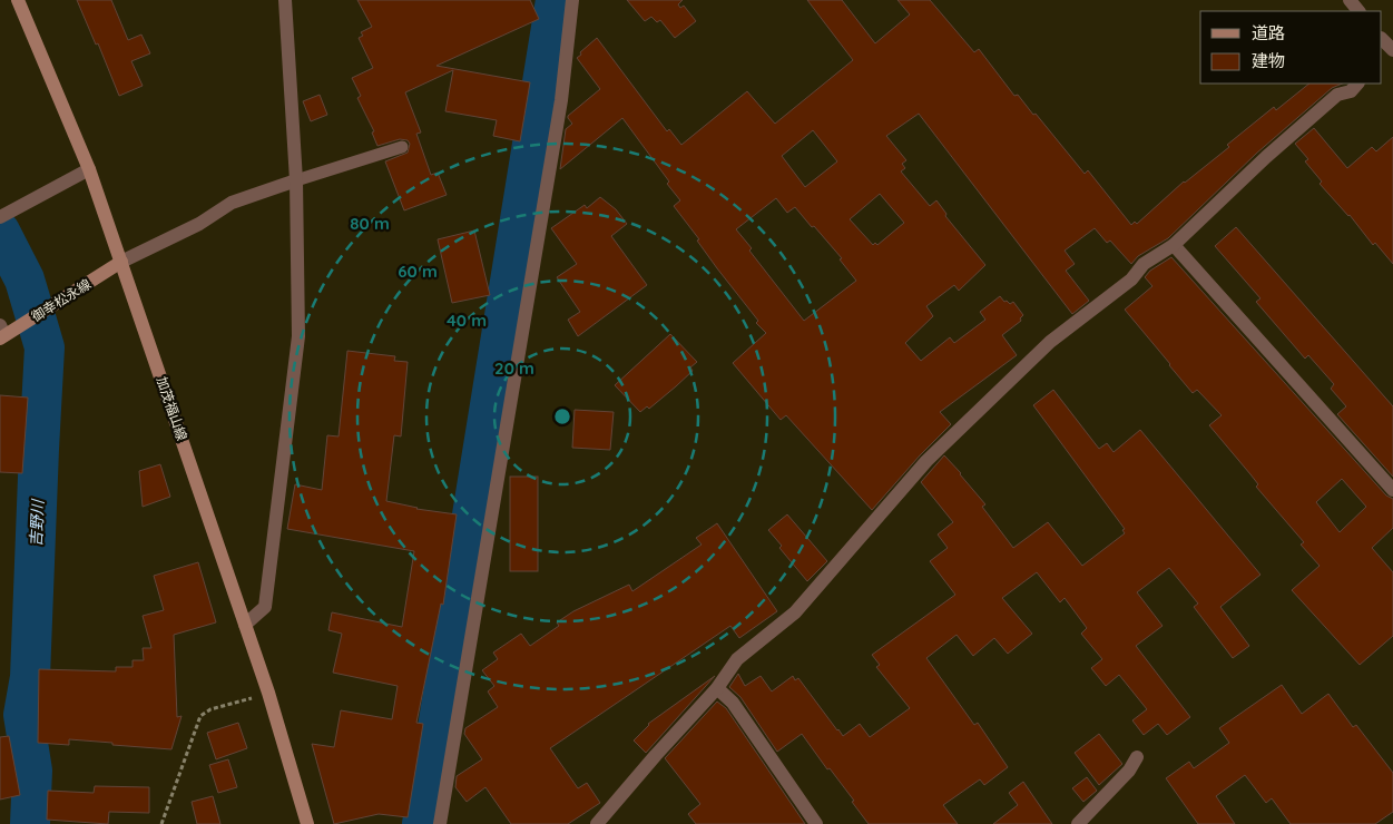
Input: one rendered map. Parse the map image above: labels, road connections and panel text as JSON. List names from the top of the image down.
{
  "streets": {
    "main road": ["御幸松永線", "加茂福山線"]
  },
  "crossings": [
    ["御幸松永線", "加茂福山線"]
  ],
  "water": ["吉野川"],
  "legend": ["道路", "建物"],
  "rings": [
    "80 m",
    "60 m",
    "40 m",
    "20 m"
  ]
}
